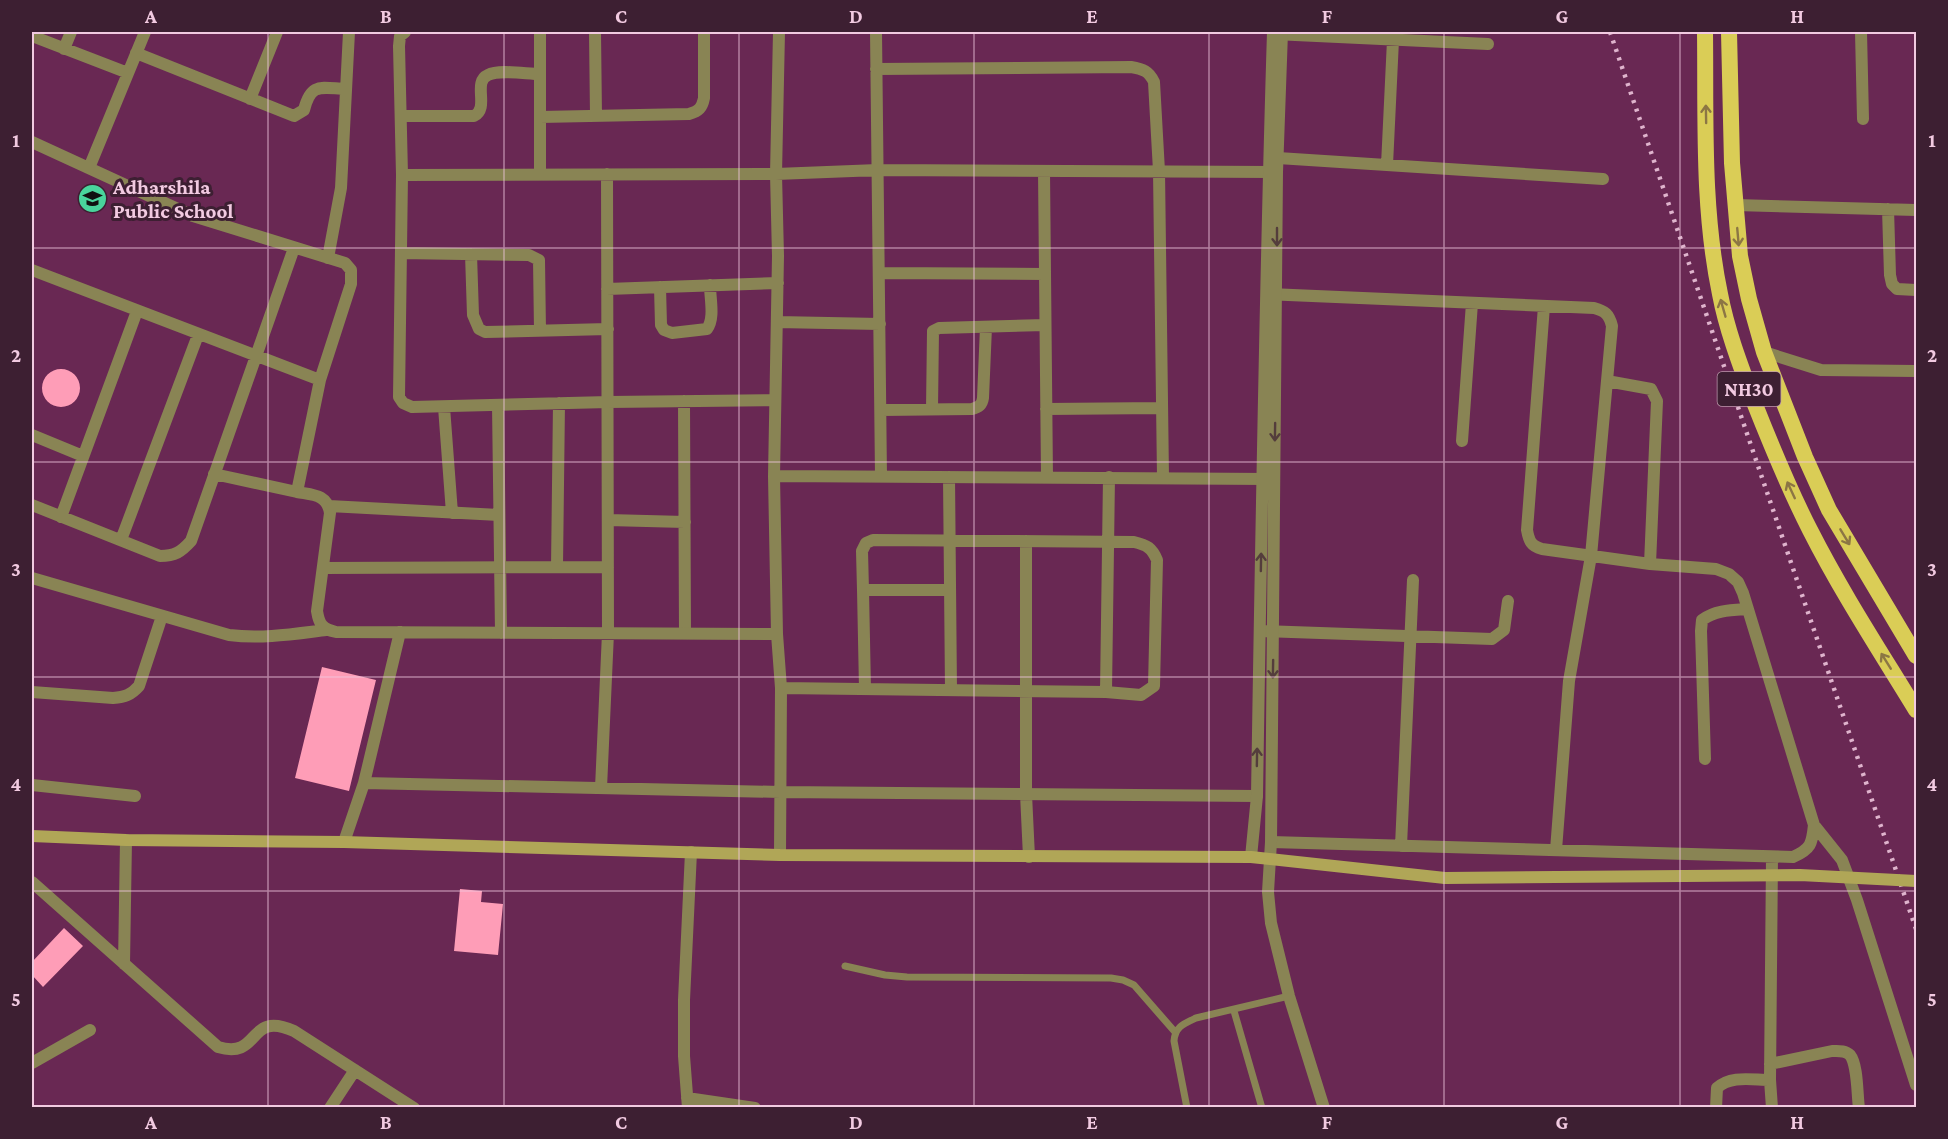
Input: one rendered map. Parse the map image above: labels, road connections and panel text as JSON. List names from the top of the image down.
{
  "streets": {
    "highway": ["NH30"]
  },
  "places": {
    "school or university": ["Adharshila Public School"]
  },
  "grid": {
    "columns": [
      "A",
      "B",
      "C",
      "D",
      "E",
      "F",
      "G",
      "H"
    ],
    "rows": [
      "1",
      "2",
      "3",
      "4",
      "5"
    ]
  }
}
